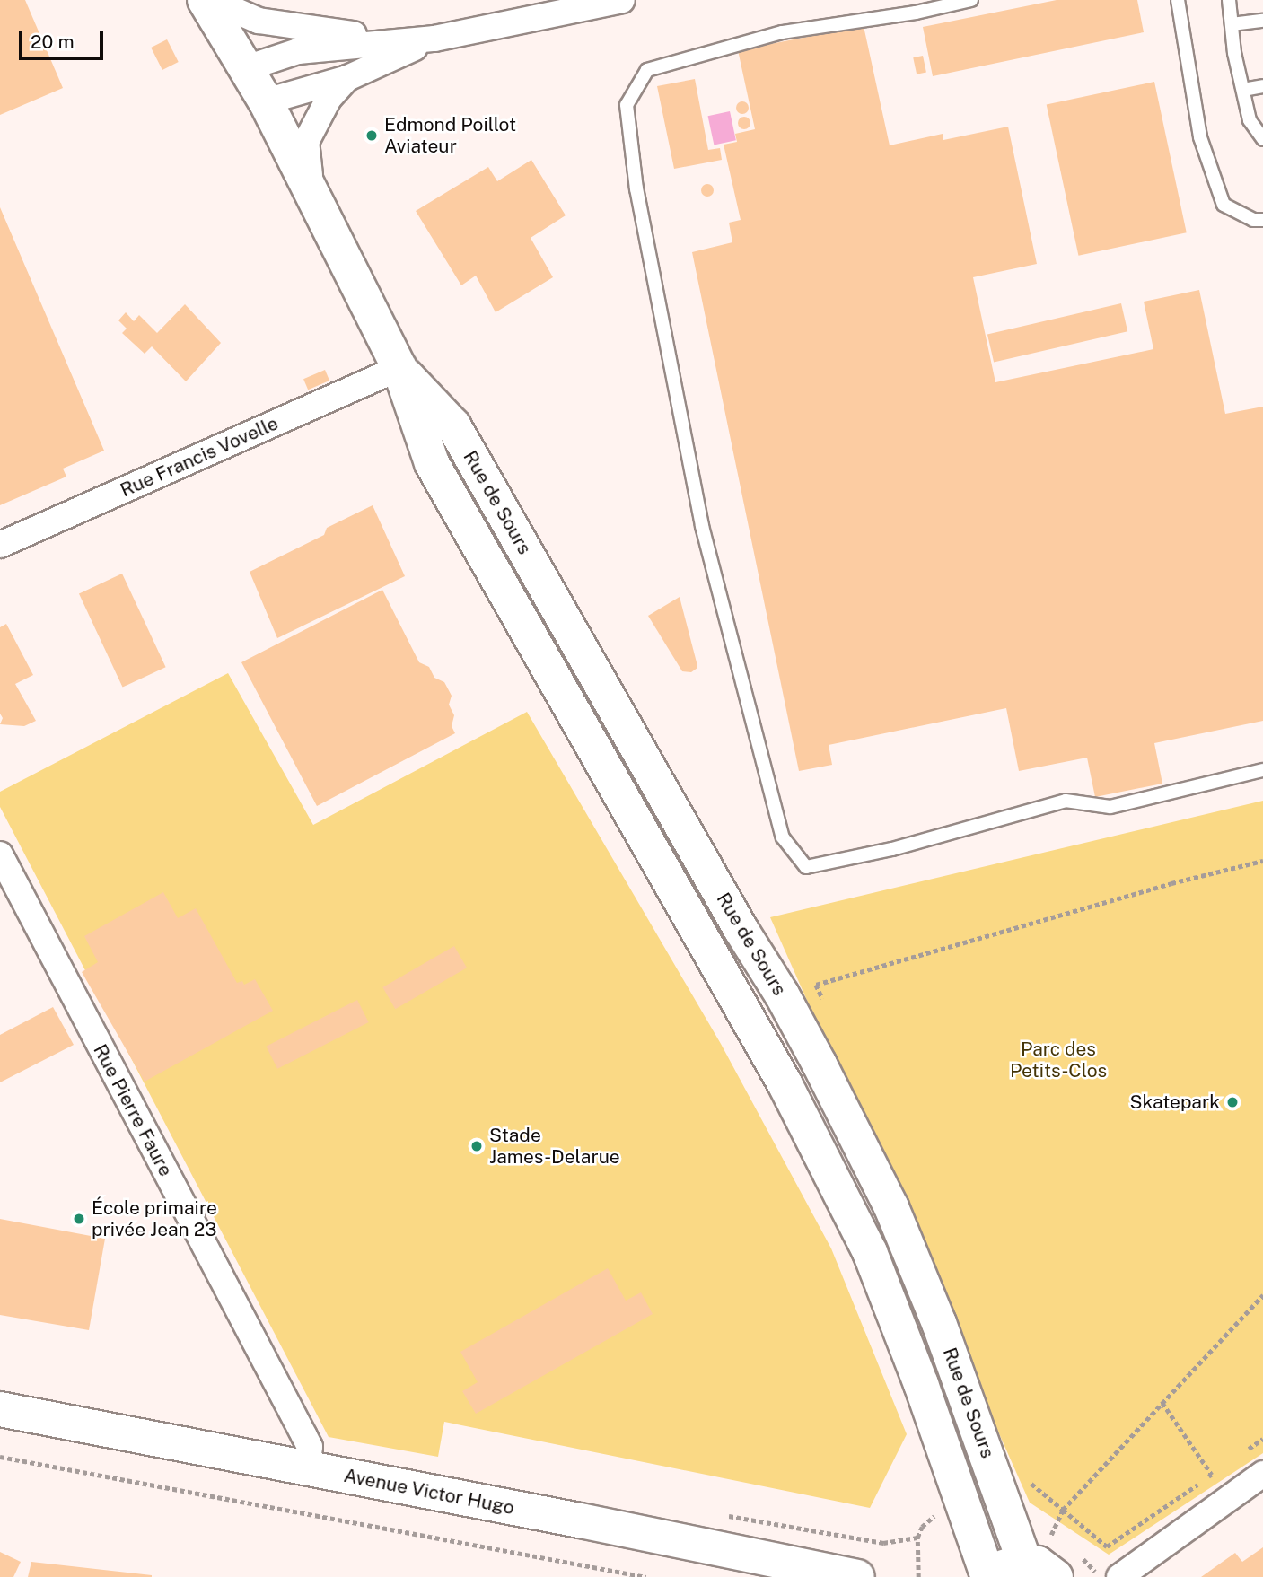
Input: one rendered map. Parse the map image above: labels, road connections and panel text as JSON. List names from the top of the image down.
{
  "streets": {
    "main road": ["Rue de Sours", "Avenue Victor Hugo"],
    "street": ["Rue Francis Vovelle", "Rue Pierre Faure"]
  },
  "crossings": [
    ["Rue Francis Vovelle", "Rue de Sours"],
    ["Rue Pierre Faure", "Avenue Victor Hugo"]
  ],
  "parks": ["Parc des Petits-Clos"],
  "places": [
    "Edmond Poillot Aviateur",
    "Skatepark",
    "Stade James-Delarue",
    "École primaire privée Jean 23"
  ],
  "scale_bar": "20 m"
}
